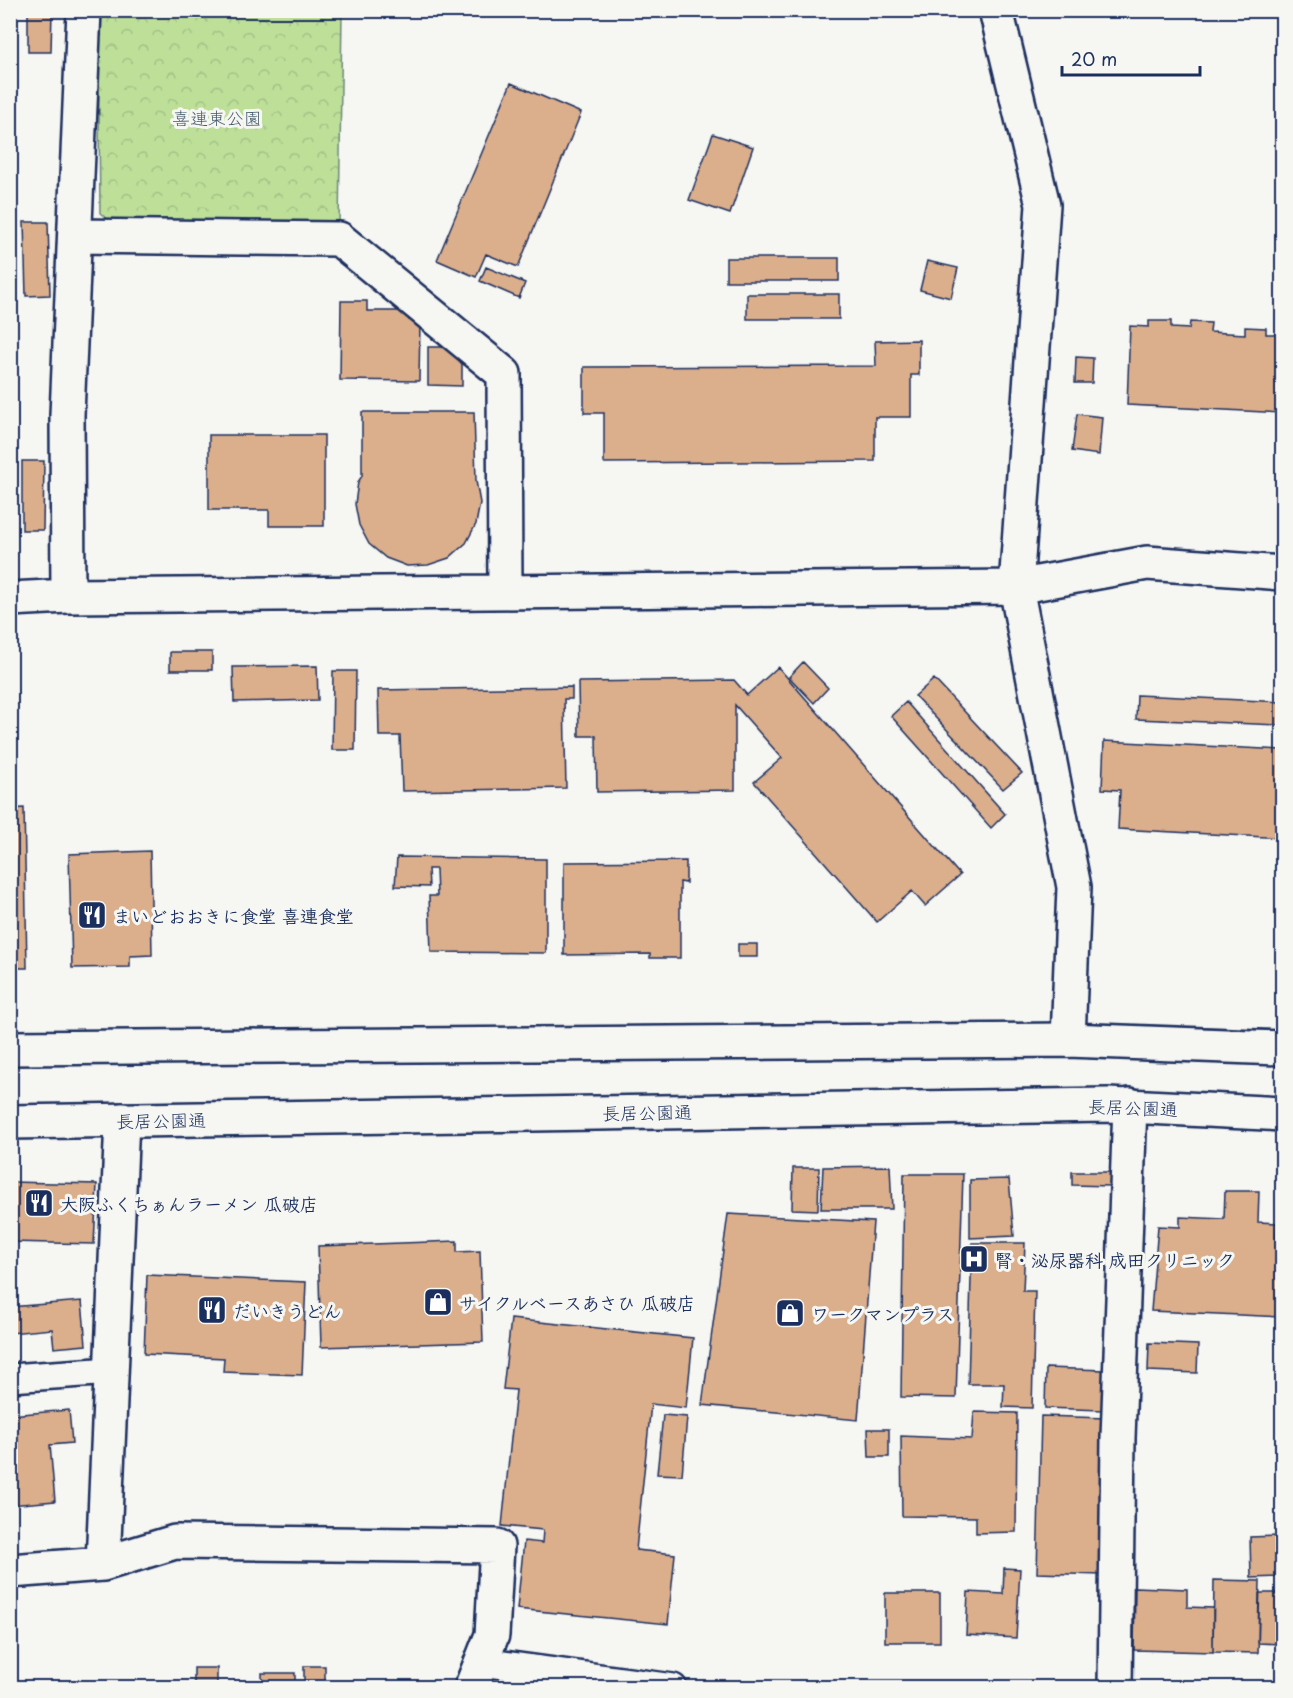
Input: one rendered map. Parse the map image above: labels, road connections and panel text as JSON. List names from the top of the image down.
{
  "streets": {
    "street": ["長居公園通"]
  },
  "parks": ["喜連東公園"],
  "places": {
    "restaurant": ["まいどおおきに食堂 喜連食堂", "大阪ふくちぁんラーメン 瓜破店", "だいきうどん"],
    "hospital": ["腎・泌尿器科 成田クリニック"],
    "shop": ["サイクルベースあさひ 瓜破店", "ワークマンプラス"]
  },
  "scale_bar": "20 m"
}
